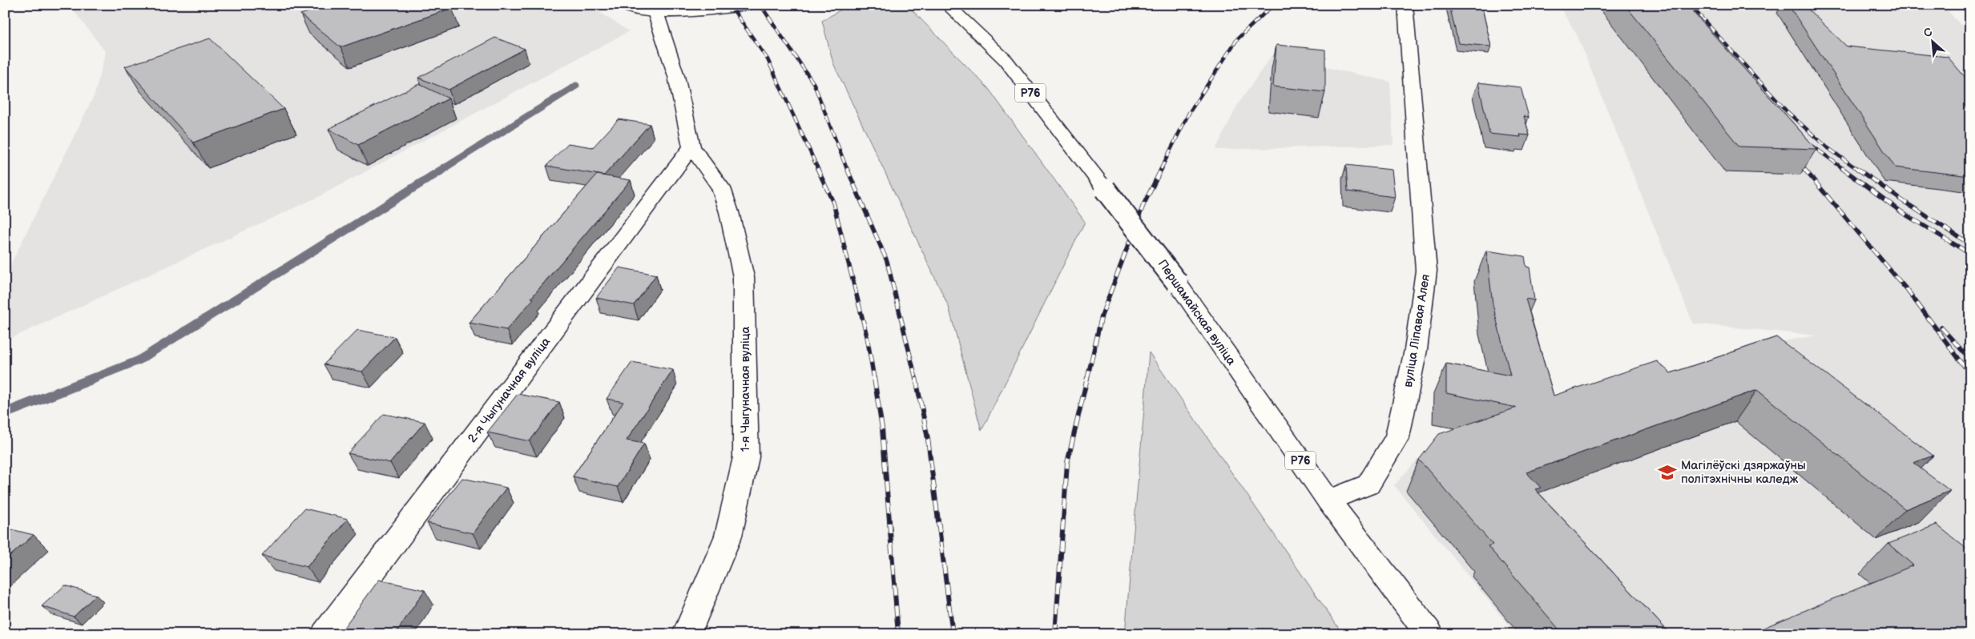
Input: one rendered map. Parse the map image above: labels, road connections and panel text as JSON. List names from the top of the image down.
{
  "streets": {
    "street": [
      "Р76",
      "Першамайская вуліца",
      "вуліца Ліпавая Алея",
      "1-я Чыгуначная вуліца",
      "2-я Чыгуначная вуліца"
    ]
  },
  "crossings": [
    ["Першамайская вуліца", "вуліца Ліпавая Алея"],
    ["1-я Чыгуначная вуліца", "2-я Чыгуначная вуліца"]
  ],
  "places": {
    "school or university": ["Магілёўскі дзяржаўны політэхнічны каледж"]
  },
  "north": "top left"
}
